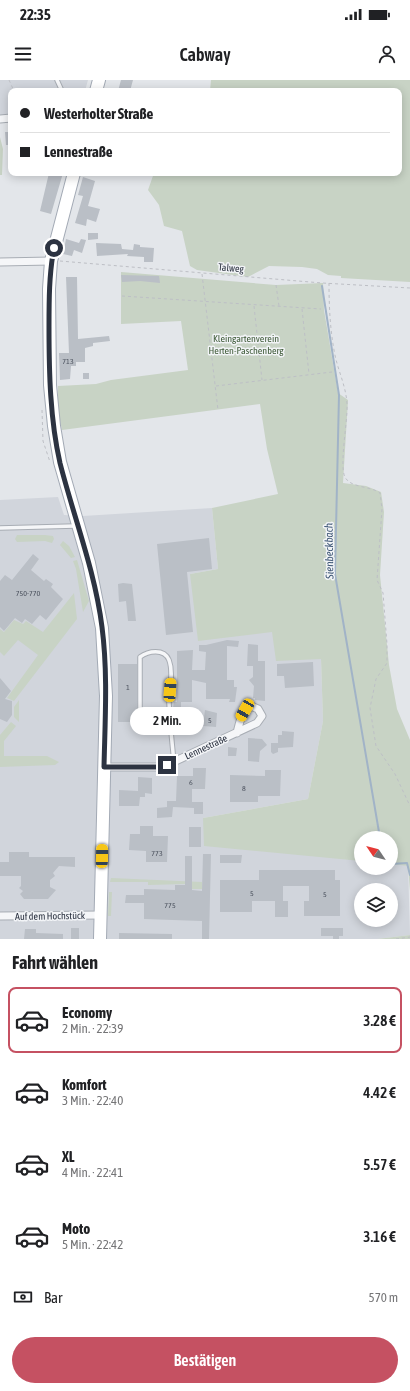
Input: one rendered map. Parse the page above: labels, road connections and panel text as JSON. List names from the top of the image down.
{
  "streets": {
    "street": ["Lennestraße", "Auf dem Hochstück"],
    "path": ["Talweg"]
  },
  "water": ["Sienbeckbach"],
  "parks": ["Kleingartenverein Herten-Paschenberg"],
  "house_numbers": [
    "713",
    "750-770",
    "1",
    "5",
    "6",
    "8",
    "773",
    "5",
    "5",
    "775"
  ],
  "north": "top left",
  "page": {
    "status": "22:35",
    "header": "Cabway",
    "banner": ["Westerholter Straße", "Lennestraße"],
    "bubble": "2 Min.",
    "heading": "Fahrt wählen",
    "list": [
      {
        "name": "Economy",
        "note": "2 Min. · 22:39",
        "value": "3.28 €"
      },
      {
        "name": "Komfort",
        "note": "3 Min. · 22:40",
        "value": "4.42 €"
      },
      {
        "name": "XL",
        "note": "4 Min. · 22:41",
        "value": "5.57 €"
      },
      {
        "name": "Moto",
        "note": "5 Min. · 22:42",
        "value": "3.16 €"
      }
    ],
    "pay": ["Bar", "570 m"],
    "buttons": "Bestätigen"
  }
}
